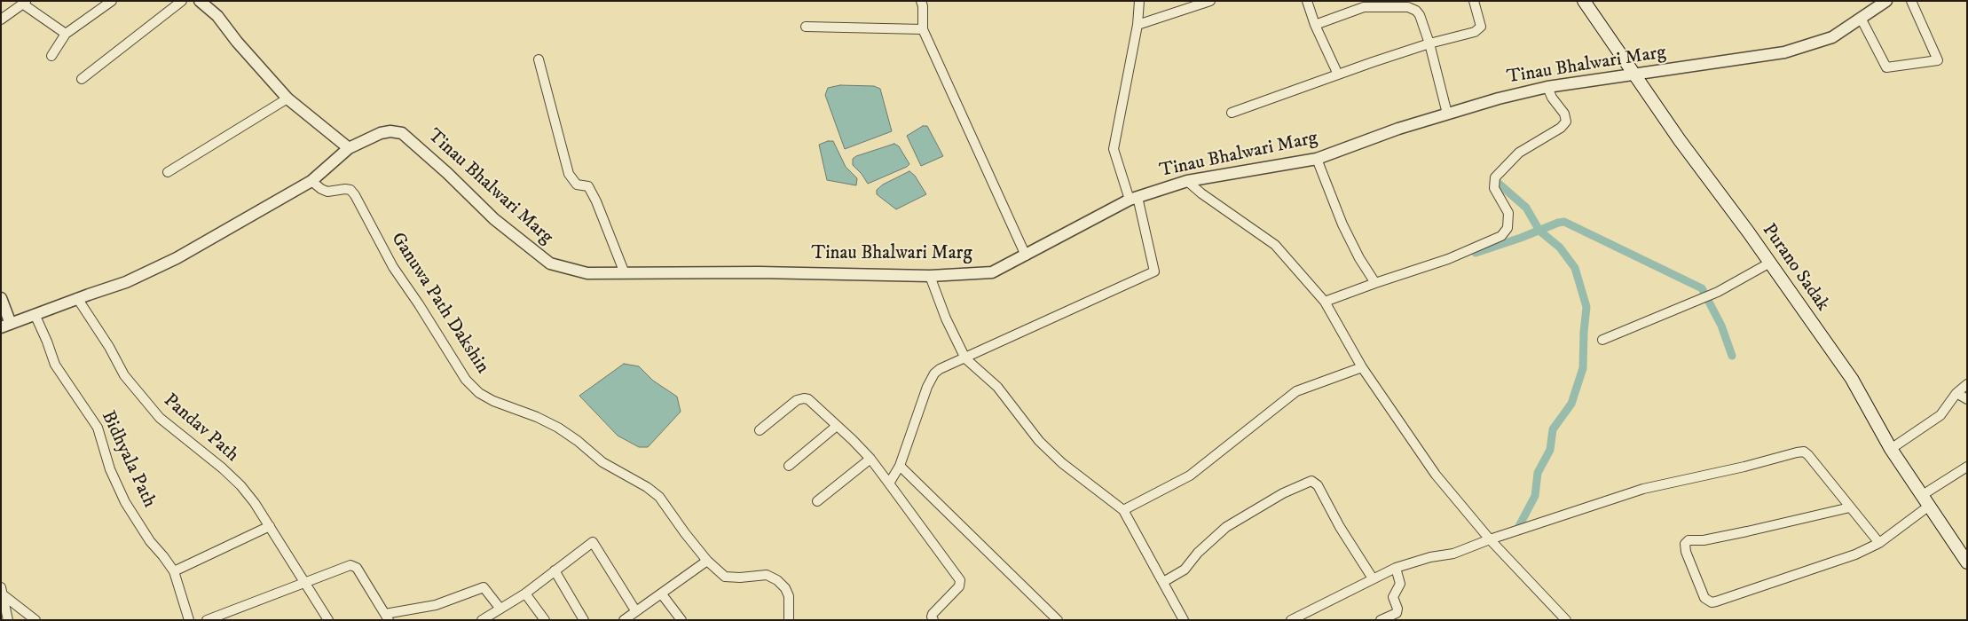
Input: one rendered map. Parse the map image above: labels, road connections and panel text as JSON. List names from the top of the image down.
{
  "streets": {
    "main road": ["Purano Sadak"],
    "street": [
      "Tinau Bhalwari Marg",
      "Ganuwa Path Dakshin",
      "Pandav Path",
      "Bidhyala Path"
    ]
  },
  "crossings": [
    ["Tinau Bhalwari Marg", "Purano Sadak"],
    ["Tinau Bhalwari Marg", "Ganuwa Path Dakshin"],
    ["Tinau Bhalwari Marg", "Pandav Path"],
    ["Tinau Bhalwari Marg", "Bidhyala Path"]
  ]
}
